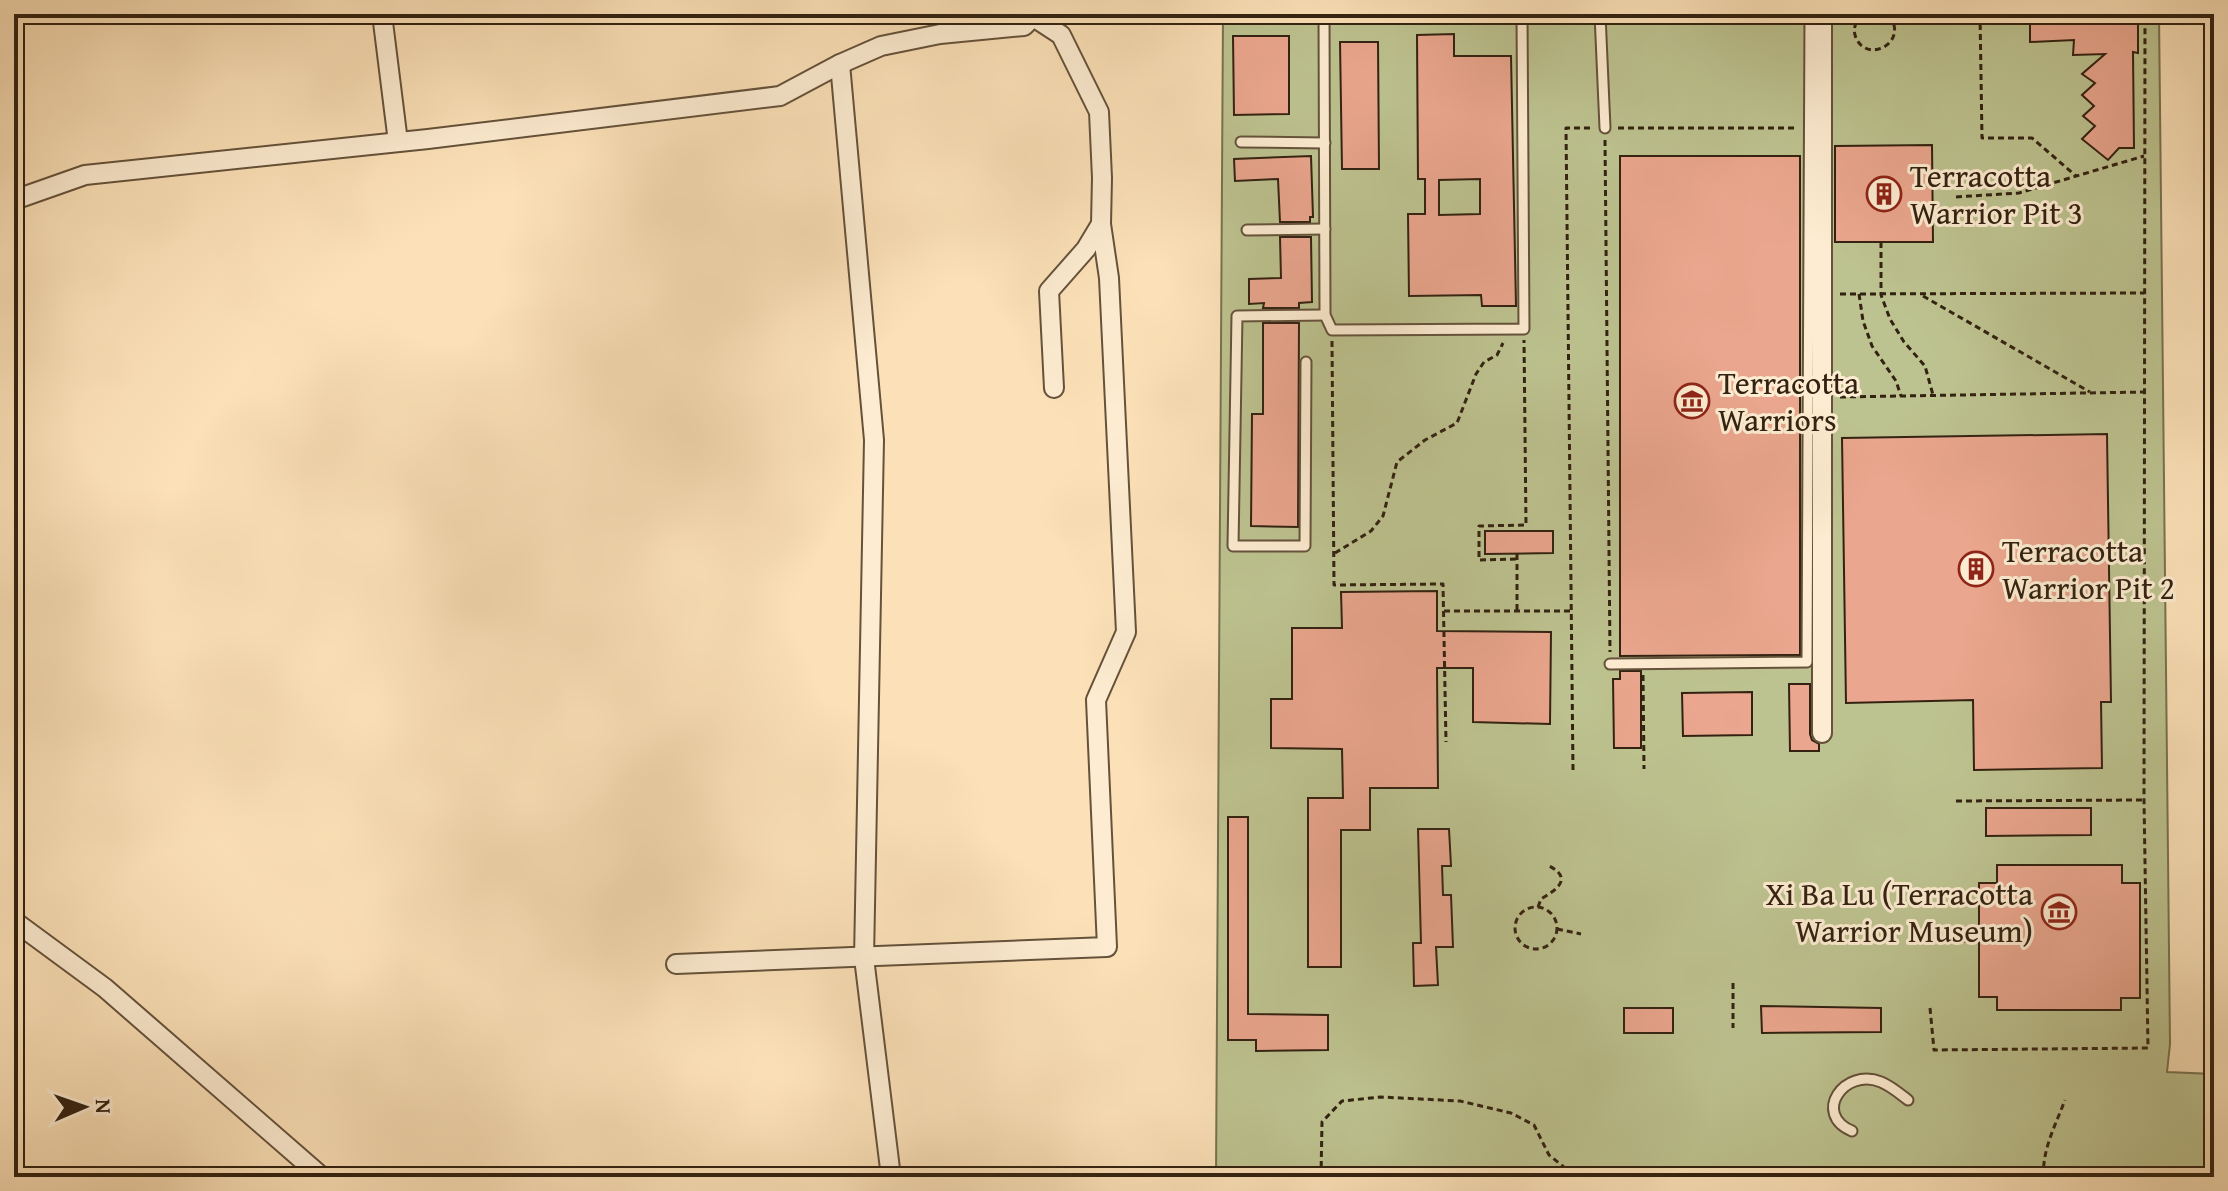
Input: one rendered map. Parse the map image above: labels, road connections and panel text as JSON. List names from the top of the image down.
{
  "places": {
    "building": ["Terracotta Warrior Pit 3", "Terracotta Warrior Pit 2"],
    "museum": ["Terracotta Warriors", "Xi Ba Lu (Terracotta Warrior Museum)"]
  },
  "north": "right"
}
